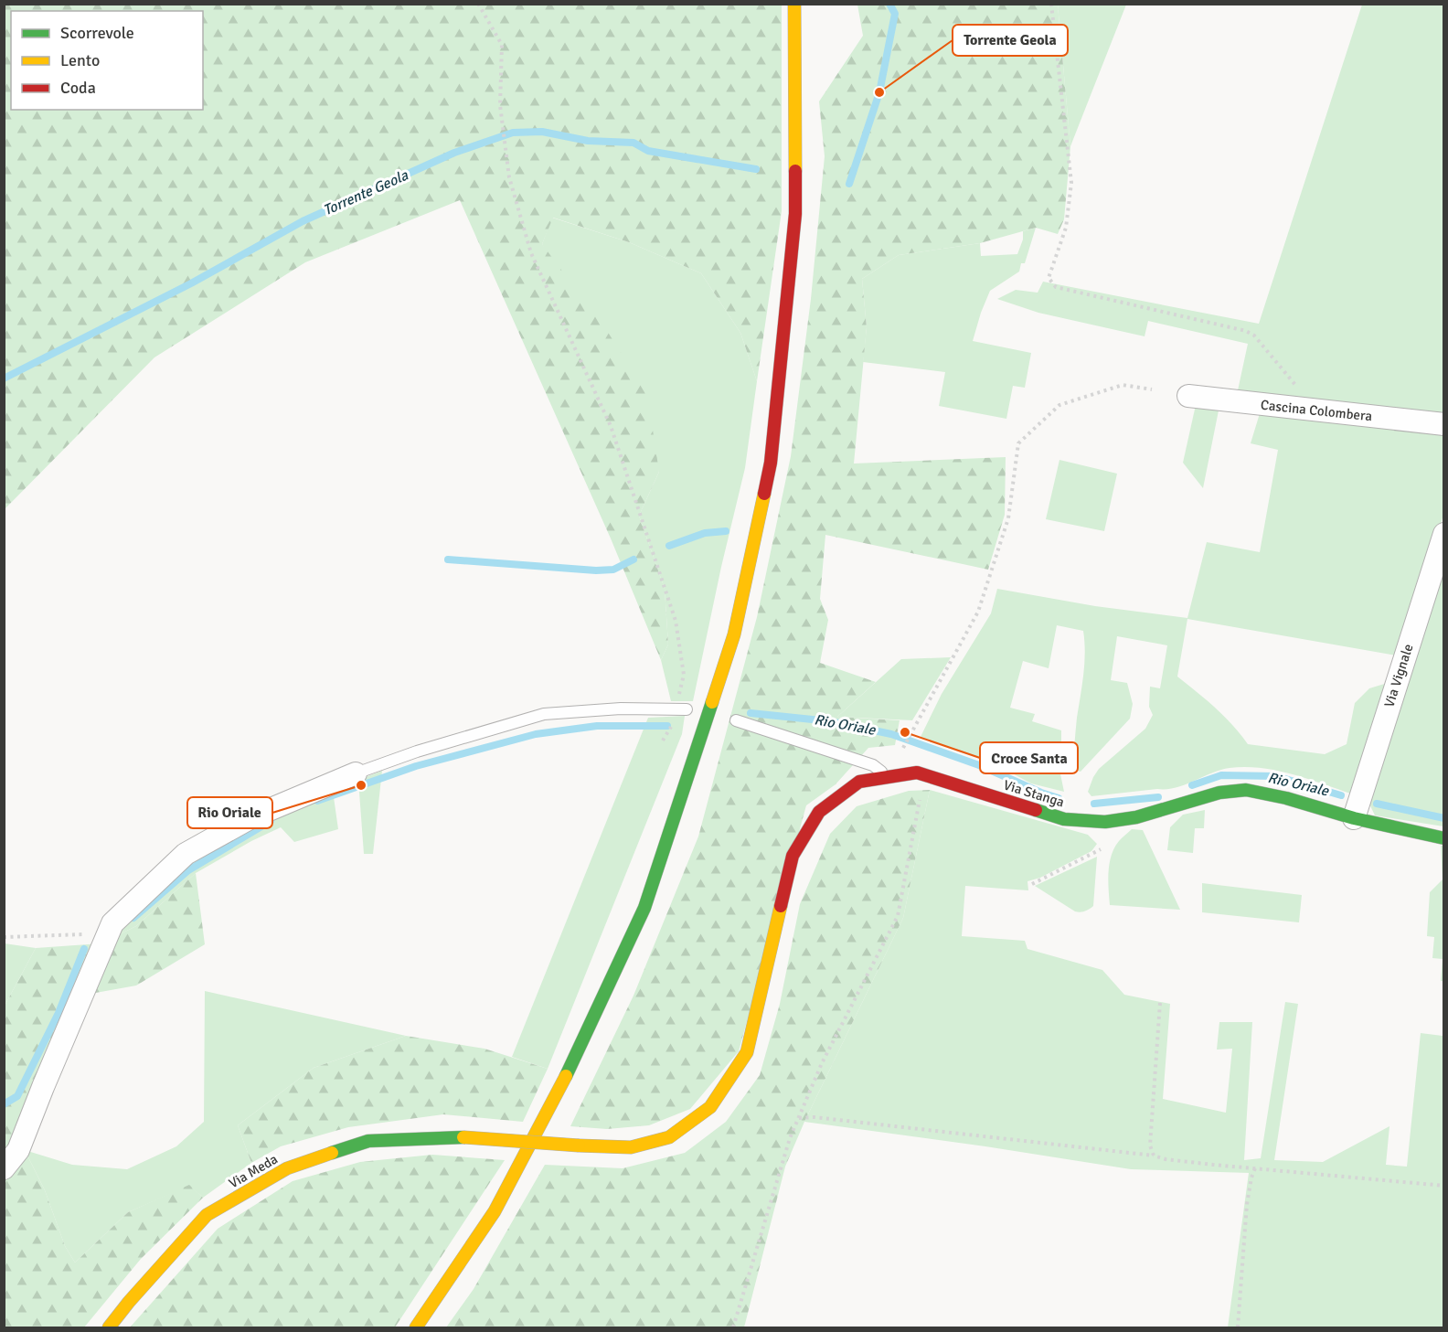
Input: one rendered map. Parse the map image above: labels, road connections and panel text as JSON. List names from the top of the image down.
{
  "streets": {
    "main road": ["Via Stanga", "Via Meda"],
    "street": ["Cascina Colombera", "Via Vignale"]
  },
  "crossings": [
    ["Via Vignale", "Via Stanga"],
    ["Via Stanga", "Via Meda"]
  ],
  "water": ["Torrente Geola", "Rio Oriale"],
  "places": ["Torrente Geola", "Croce Santa", "Rio Oriale"],
  "legend": ["Scorrevole", "Lento", "Coda"]
}
